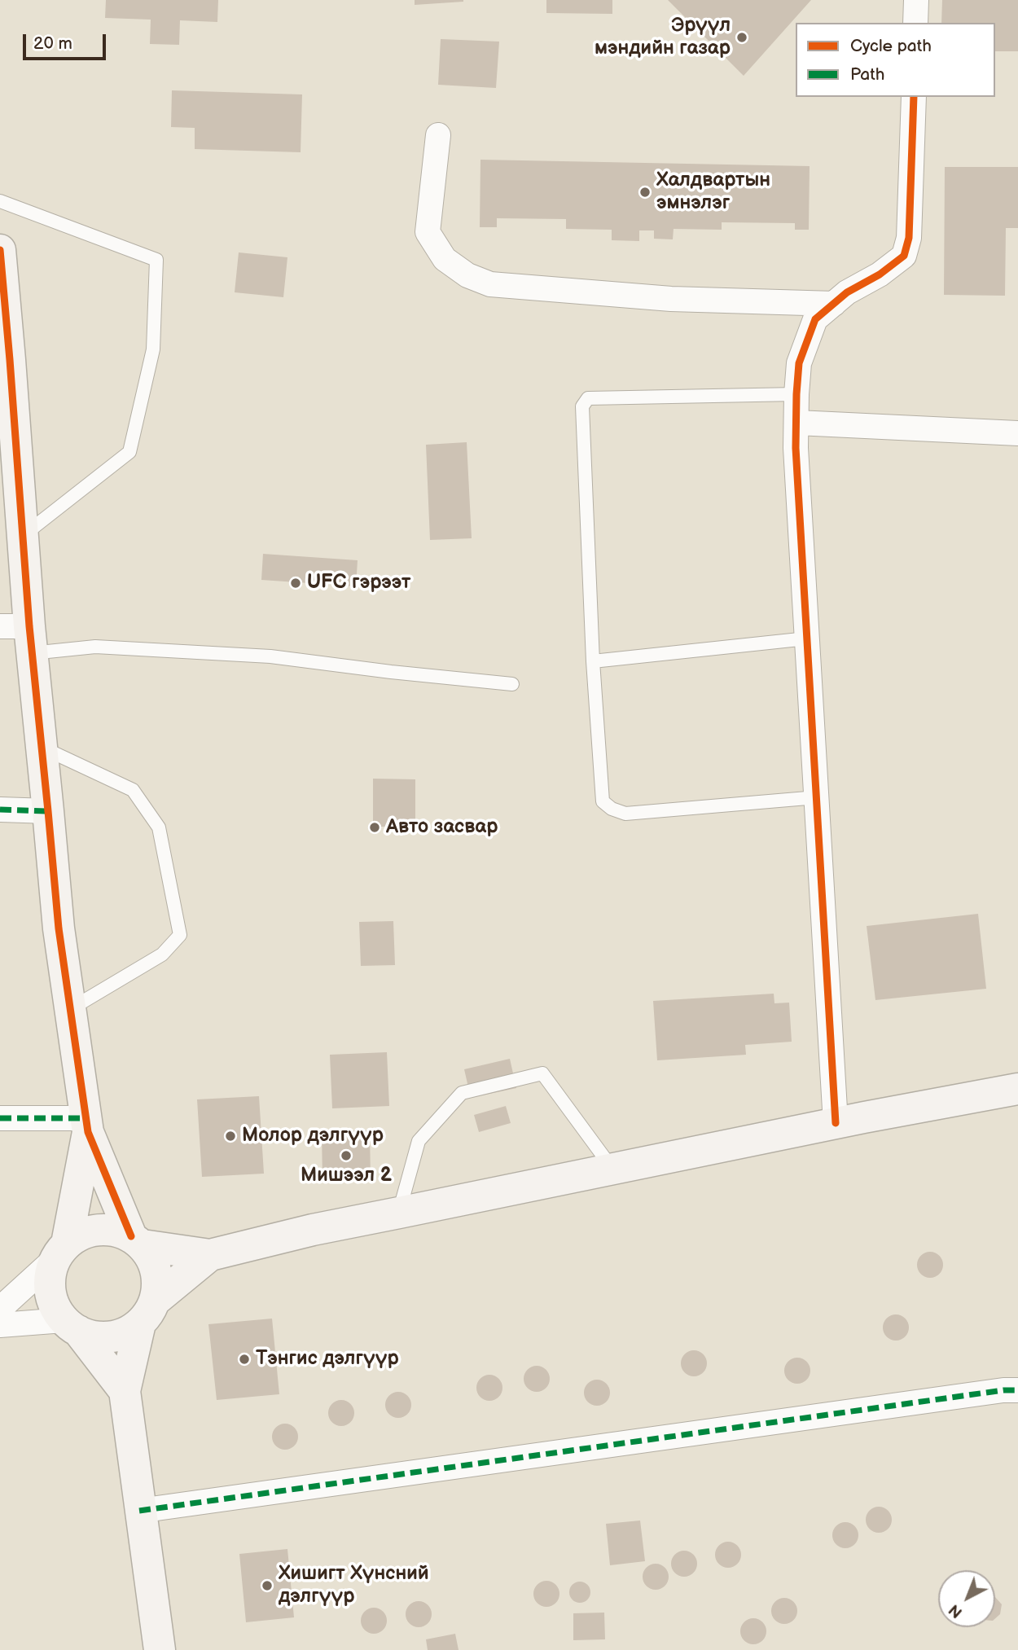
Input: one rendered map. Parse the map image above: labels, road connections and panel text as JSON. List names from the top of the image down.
{
  "places": [
    "Эрүүл мэндийн газар",
    "Халдвартын эмнэлэг",
    "UFC гэрээт",
    "Авто засвар",
    "Молор дэлгүүр",
    "Мишээл 2",
    "Тэнгис дэлгүүр",
    "Хишигт Хүнсний дэлгүүр"
  ],
  "legend": ["Cycle path", "Path"],
  "scale_bar": "20 m",
  "north": "bottom left"
}
